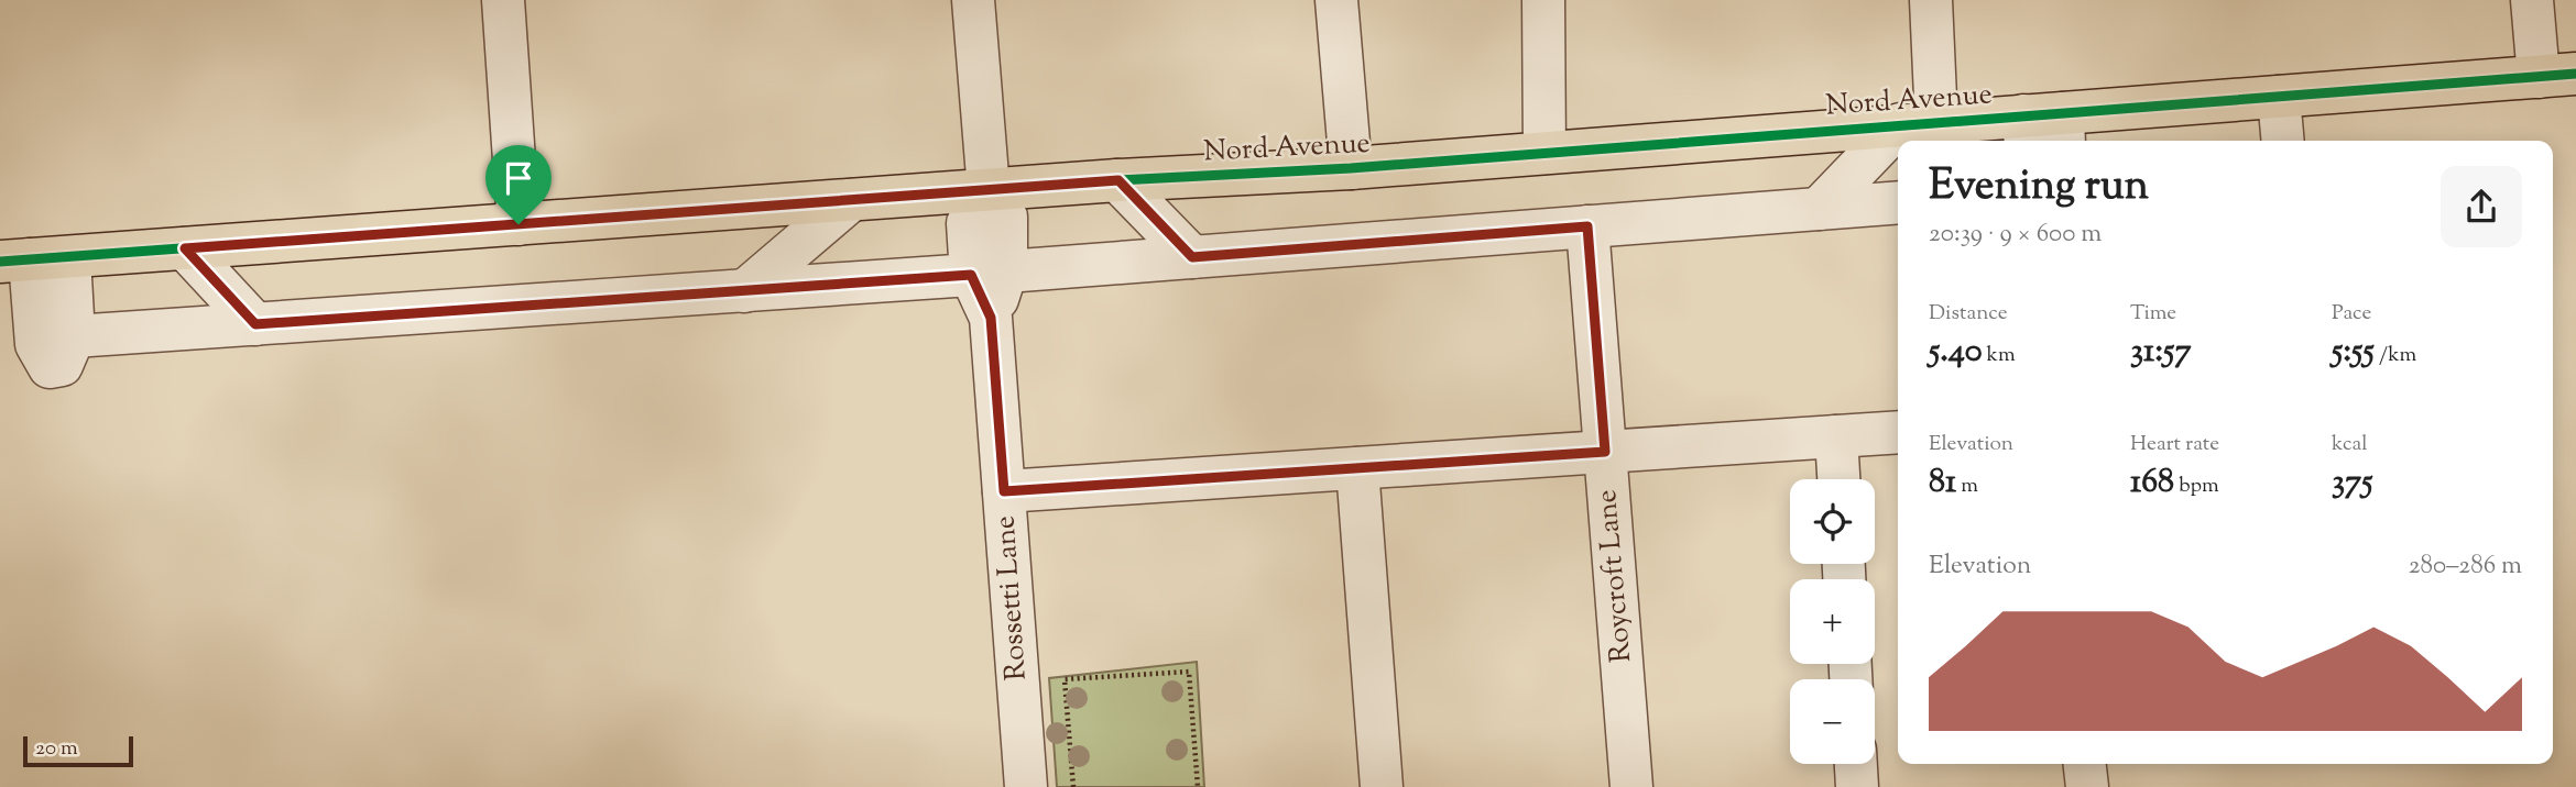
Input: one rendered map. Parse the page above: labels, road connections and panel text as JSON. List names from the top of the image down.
{
  "streets": {
    "main road": ["Nord Avenue"],
    "street": ["Roycroft Lane", "Rossetti Lane"]
  },
  "crossings": [
    ["Nord Avenue", "Rossetti Lane"]
  ],
  "scale_bar": "20 m",
  "page": {
    "heading": ["Evening run", "20:39 · 9 × 600 m"],
    "stats": [
      ["Distance", "5.40 km"],
      ["Time", "31:57"],
      ["Pace", "5:55 /km"],
      ["Elevation", "81 m"],
      ["Heart rate", "168 bpm"],
      ["kcal", "375"]
    ],
    "map_buttons": ["+", "−"],
    "chart": ["Elevation", "280–286 m"],
    "scale": "20 m"
  }
}
